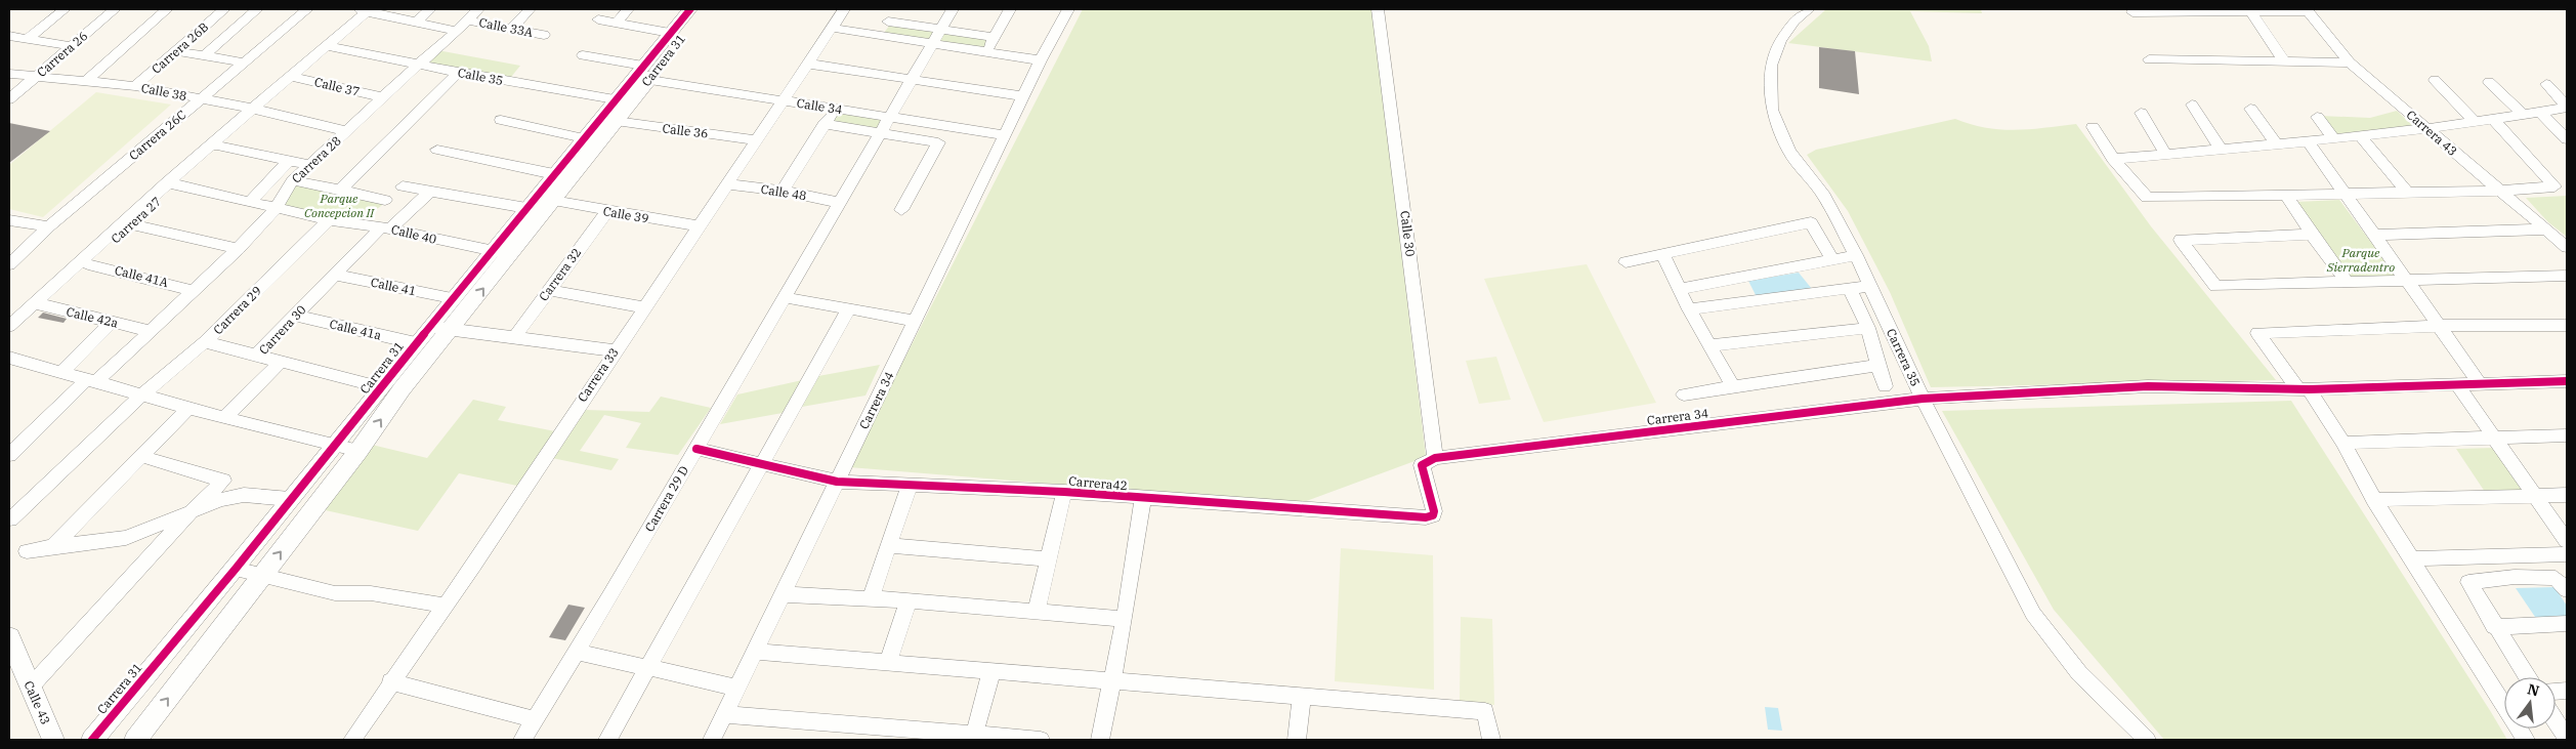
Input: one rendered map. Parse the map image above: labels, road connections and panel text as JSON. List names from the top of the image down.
{
  "streets": {
    "street": [
      "Calle 33A",
      "Carrera 26B",
      "Carrera 26",
      "Carrera 31",
      "Calle 35",
      "Calle 37",
      "Calle 38",
      "Calle 34",
      "Calle 36",
      "Carrera 43",
      "Carrera 26C",
      "Carrera 28",
      "Calle 48",
      "Calle 39",
      "Carrera 27",
      "Calle 30",
      "Calle 40",
      "Carrera 32",
      "Calle 41A",
      "Calle 41",
      "Carrera 29",
      "Calle 42a",
      "Carrera 30",
      "Calle 41a",
      "Carrera 35",
      "Carrera 33",
      "Carrera 34",
      "Carrera42",
      "Carrera 29 D",
      "Calle 43"
    ]
  },
  "crossings": [
    ["Calle 33A", "Carrera 28"],
    ["Carrera 26B", "Calle 38"],
    ["Carrera 26", "Calle 38"],
    ["Carrera 31", "Calle 35"],
    ["Carrera 31", "Calle 34"],
    ["Carrera 31", "Calle 36"],
    ["Carrera 31", "Calle 39"],
    ["Carrera 31", "Calle 40"],
    ["Carrera 31", "Calle 41"],
    ["Carrera 31", "Calle 41a"],
    ["Calle 35", "Carrera 28"],
    ["Calle 35", "Carrera 27"],
    ["Calle 37", "Carrera 28"],
    ["Calle 37", "Carrera 27"],
    ["Calle 38", "Carrera 26C"],
    ["Calle 38", "Carrera 28"],
    ["Calle 38", "Carrera 27"],
    ["Calle 34", "Carrera 33"],
    ["Calle 34", "Carrera 34"],
    ["Calle 34", "Carrera 29 D"],
    ["Calle 36", "Carrera 33"],
    ["Carrera 28", "Calle 40"],
    ["Carrera 28", "Calle 41A"],
    ["Carrera 28", "Calle 42a"],
    ["Calle 48", "Carrera 33"],
    ["Calle 48", "Carrera 29 D"],
    ["Calle 39", "Carrera 32"],
    ["Calle 39", "Carrera 33"],
    ["Carrera 27", "Calle 40"],
    ["Carrera 27", "Calle 41A"],
    ["Carrera 27", "Calle 42a"],
    ["Calle 30", "Carrera 34"],
    ["Calle 30", "Carrera42"],
    ["Calle 40", "Carrera 29"],
    ["Calle 40", "Carrera 30"],
    ["Calle 41", "Carrera 30"],
    ["Carrera 30", "Calle 41a"],
    ["Carrera 35", "Carrera 34"],
    ["Carrera 34", "Carrera42"],
    ["Carrera42", "Carrera 29 D"]
  ],
  "parks": ["Parque Concepcion II", "Parque Sierradentro"],
  "north": "top"
}
